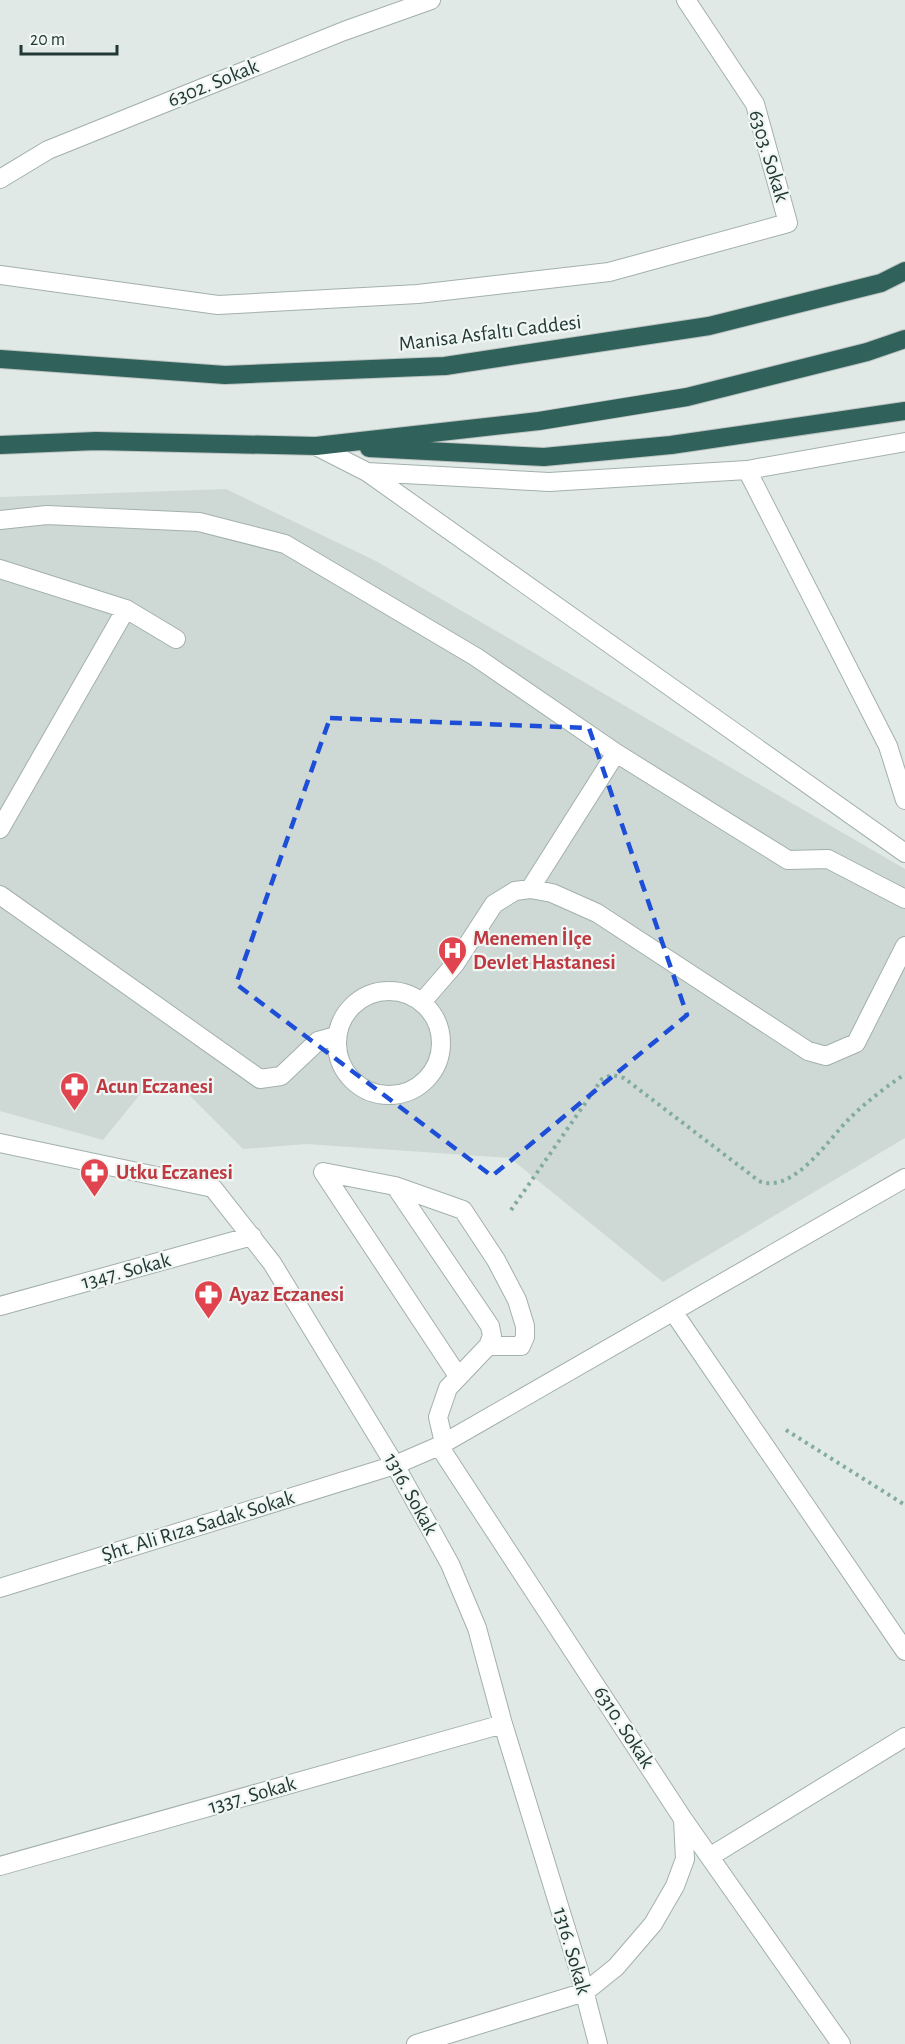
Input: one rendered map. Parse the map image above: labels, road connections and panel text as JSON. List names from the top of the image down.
{
  "streets": {
    "highway": ["Manisa Asfaltı Caddesi"],
    "street": [
      "6302. Sokak",
      "6303. Sokak",
      "1347. Sokak",
      "1316. Sokak",
      "Şht. Ali Rıza Sadak Sokak",
      "6310. Sokak",
      "1337. Sokak"
    ]
  },
  "crossings": [
    ["1347. Sokak", "1316. Sokak"],
    ["1316. Sokak", "Şht. Ali Rıza Sadak Sokak"],
    ["1316. Sokak", "1337. Sokak"]
  ],
  "places": {
    "hospital": ["Menemen İlçe Devlet Hastanesi"],
    "pharmacy": ["Acun Eczanesi", "Utku Eczanesi", "Ayaz Eczanesi"]
  },
  "scale_bar": "20 m"
}
